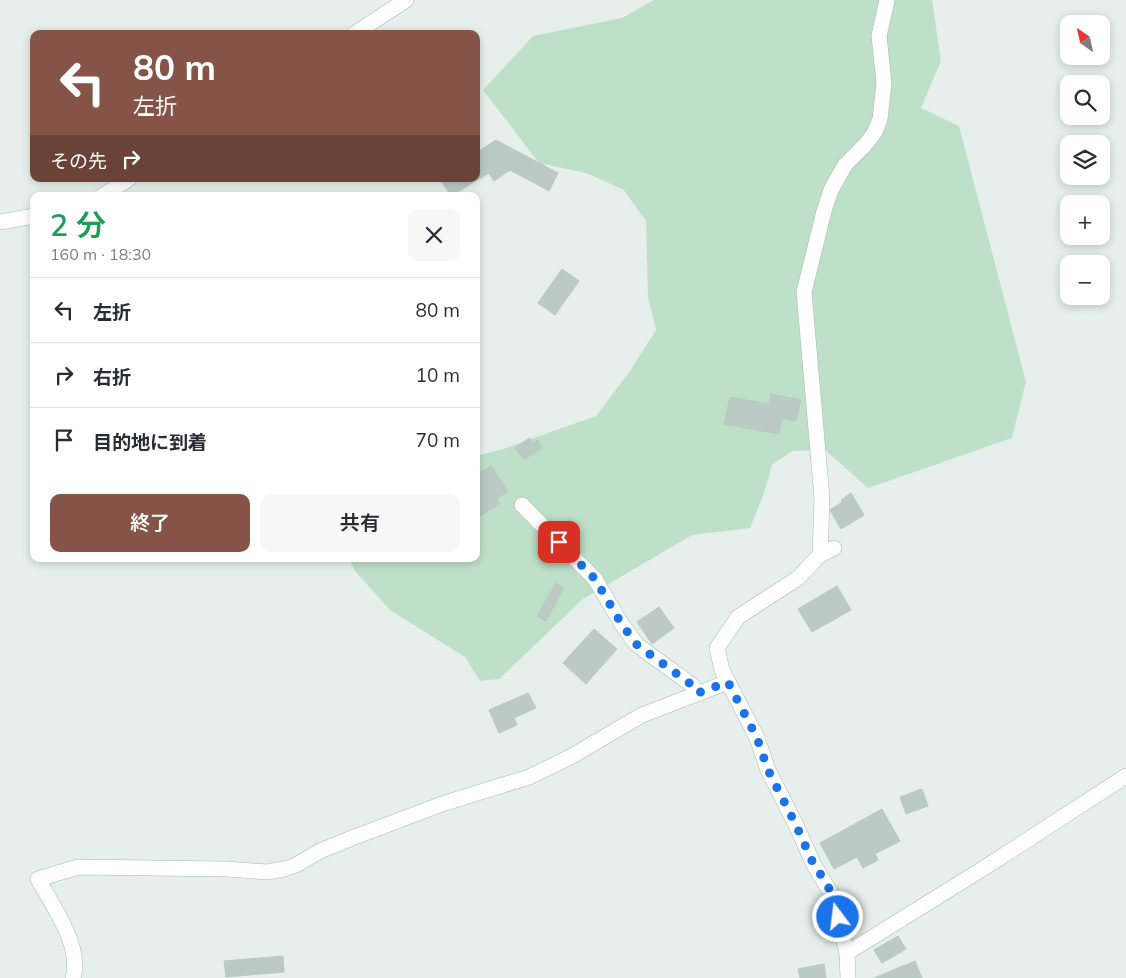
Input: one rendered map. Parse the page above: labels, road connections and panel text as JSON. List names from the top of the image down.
{
  "north": "top left",
  "page": {
    "map_buttons": ["+", "−"],
    "turn": ["80 m", "左折"],
    "then": "その先",
    "heading": ["2 分", "160 m · 18:30"],
    "list": [
      {
        "name": "左折",
        "value": "80 m"
      },
      {
        "name": "右折",
        "value": "10 m"
      },
      {
        "name": "目的地に到着",
        "value": "70 m"
      }
    ],
    "buttons": ["終了", "共有"]
  }
}
